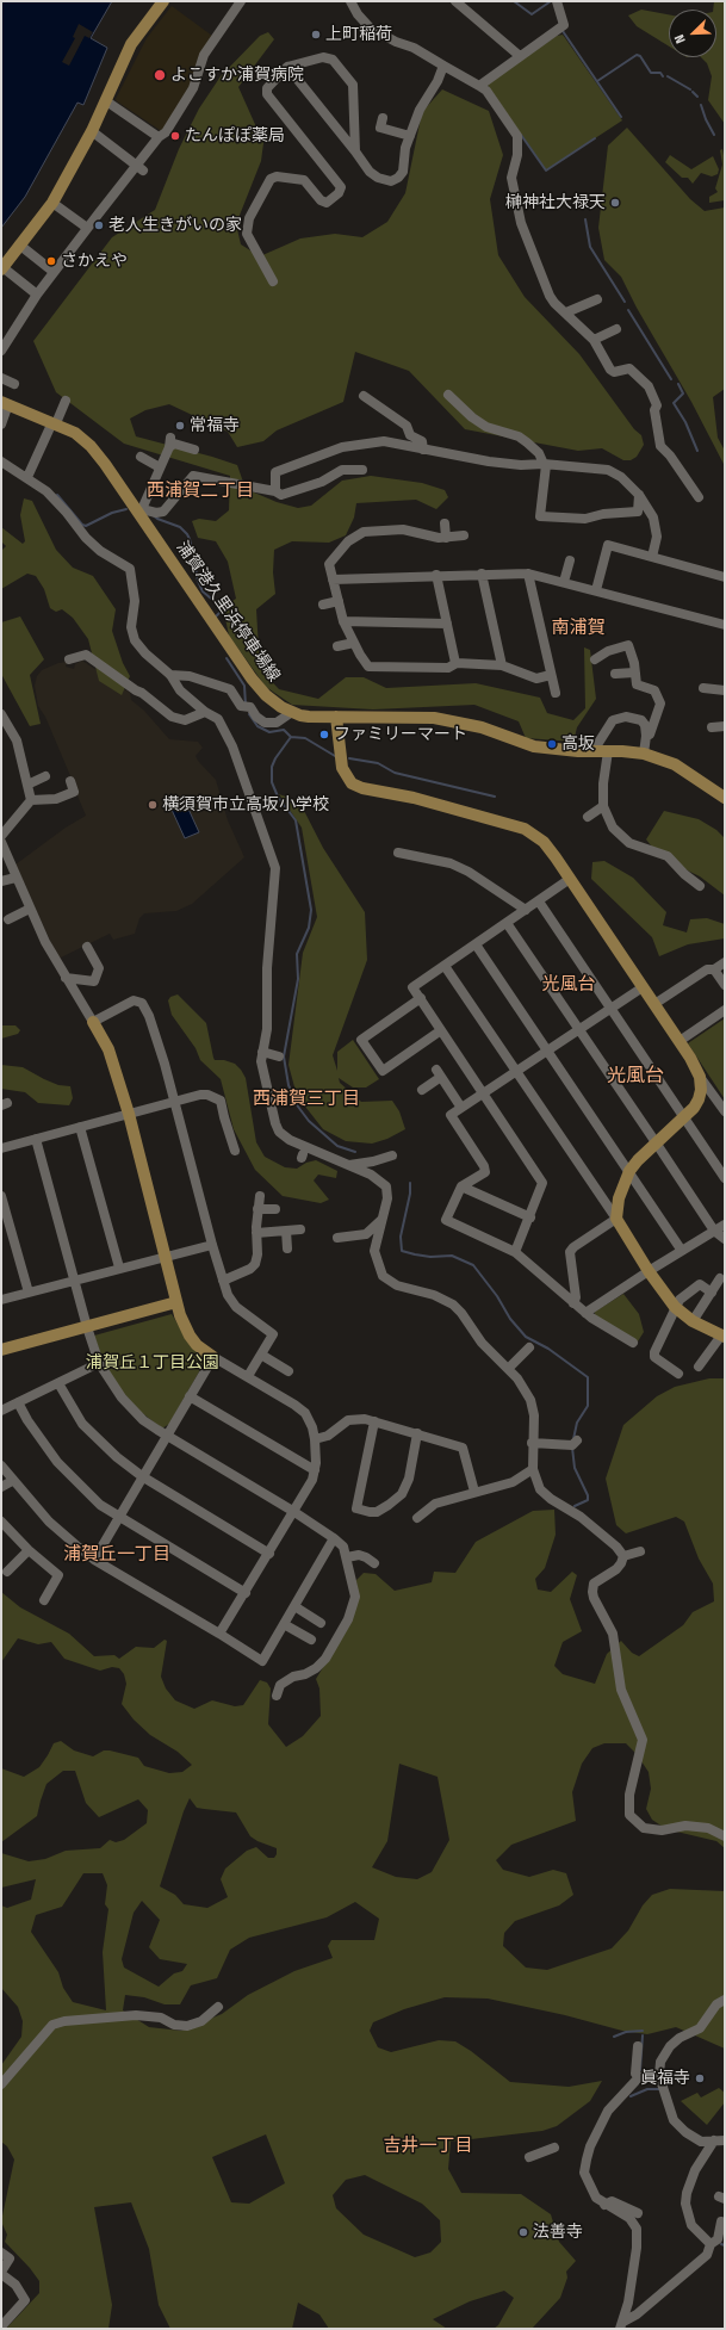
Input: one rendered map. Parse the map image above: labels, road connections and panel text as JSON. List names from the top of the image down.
{
  "streets": {
    "street": ["浦賀港久里浜停車場線"]
  },
  "districts": [
    "西浦賀二丁目",
    "南浦賀",
    "光風台",
    "光風台",
    "西浦賀三丁目",
    "浦賀丘一丁目",
    "吉井一丁目"
  ],
  "parks": ["浦賀丘１丁目公園"],
  "places": [
    "上町稲荷",
    "よこすか浦賀病院",
    "たんぽぽ薬局",
    "榊神社大禄天",
    "老人生きがいの家",
    "さかえや",
    "常福寺",
    "ファミリーマート",
    "高坂",
    "横須賀市立高坂小学校",
    "眞福寺",
    "法善寺"
  ],
  "north": "bottom left"
}
